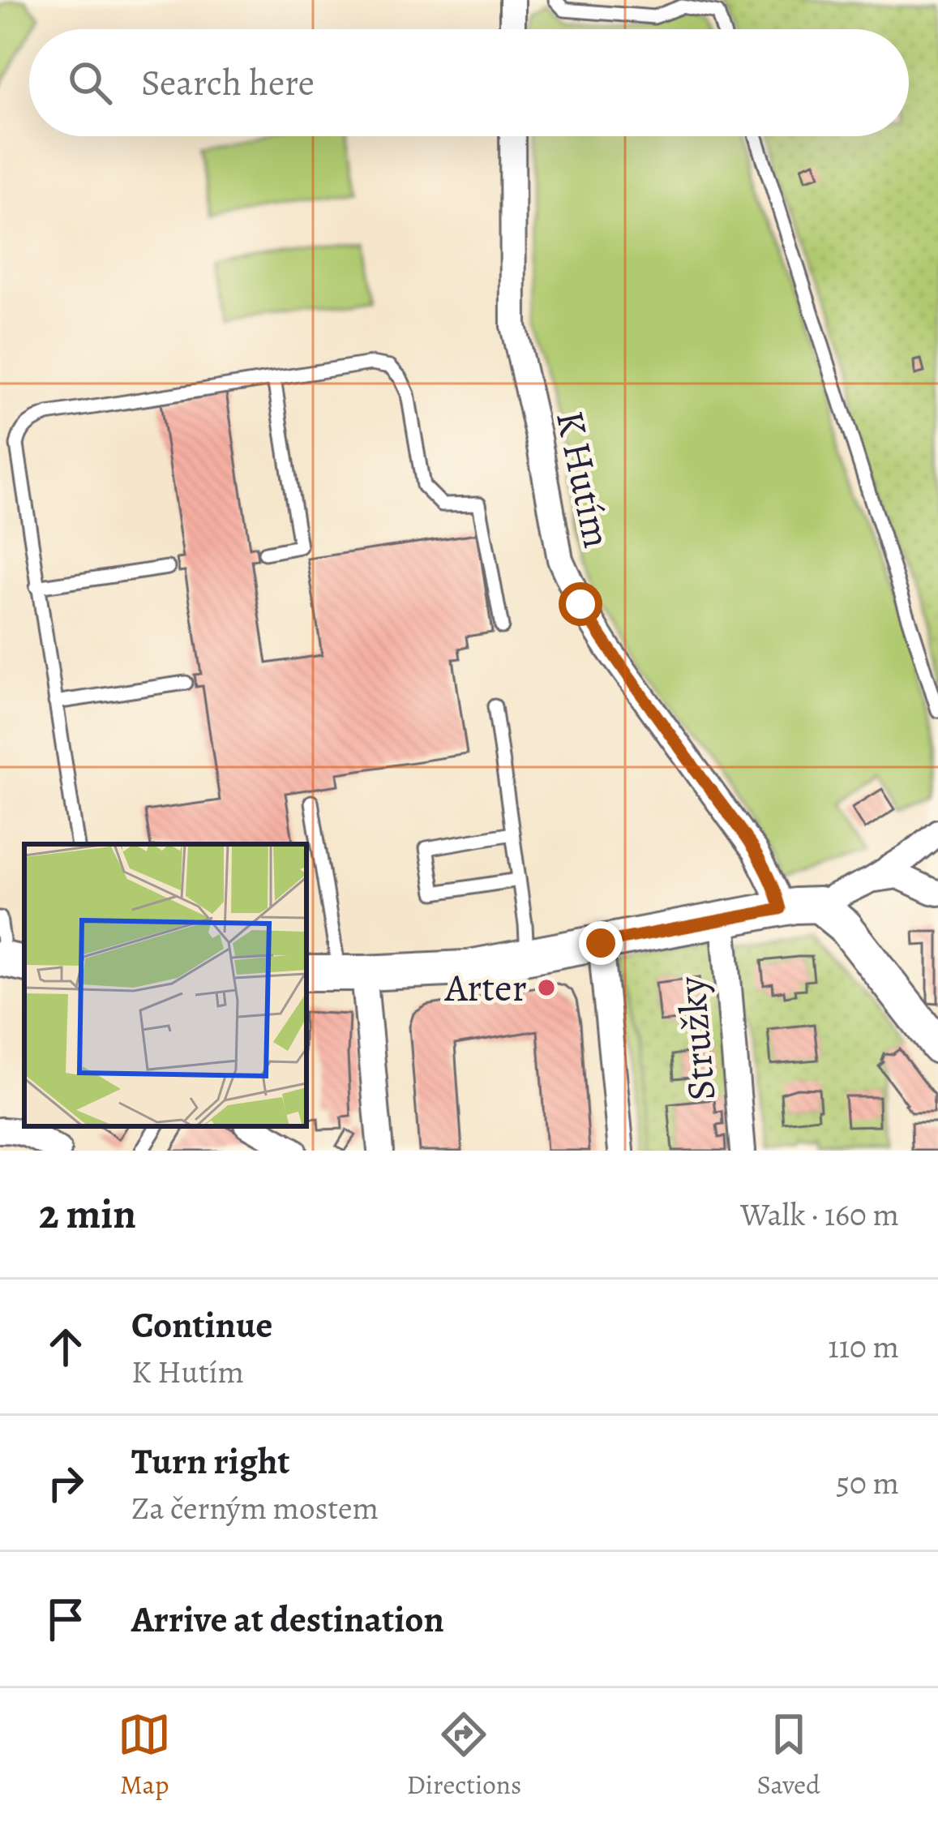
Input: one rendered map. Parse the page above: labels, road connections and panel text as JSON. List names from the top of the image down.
{
  "streets": {
    "street": ["K Hutím", "Stružky"]
  },
  "places": ["Arter"],
  "page": {
    "search": "Search here",
    "heading": ["2 min", "Walk · 160 m"],
    "list": [
      ["Continue", "K Hutím", "110 m"],
      ["Turn right", "Za černým mostem", "50 m"],
      "Arrive at destination"
    ],
    "nav": ["Map", "Directions", "Saved"]
  }
}
